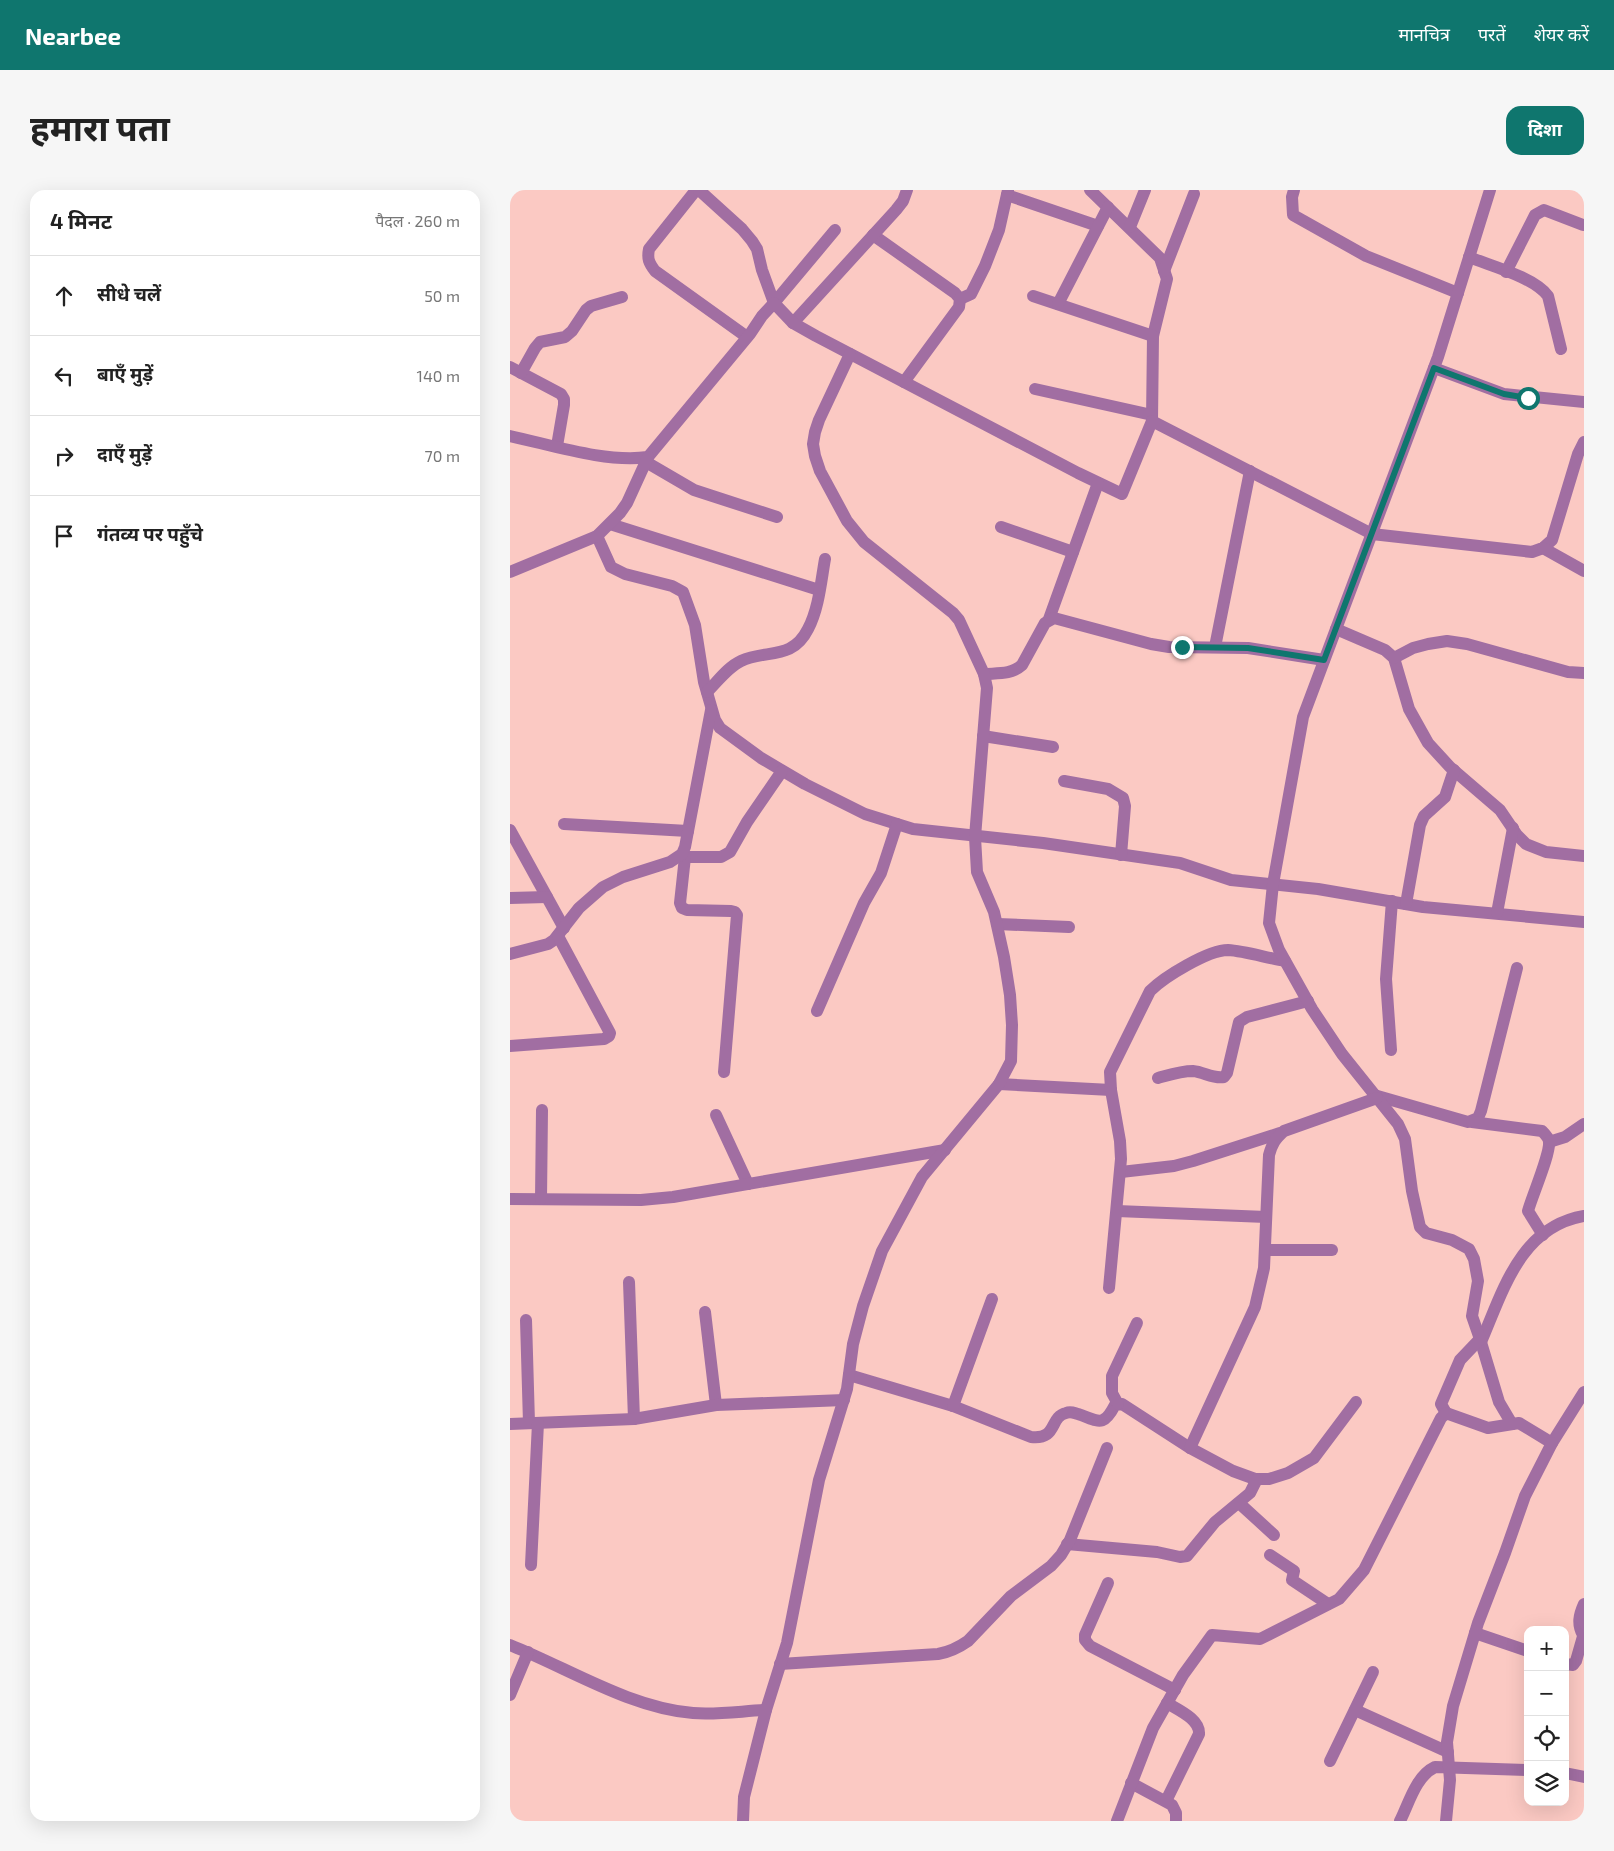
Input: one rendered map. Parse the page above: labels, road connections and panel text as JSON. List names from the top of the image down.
{
  "page": {
    "header": "Nearbee",
    "nav": ["मानचित्र", "परतें", "शेयर करें"],
    "title": "हमारा पता",
    "buttons": "दिशा",
    "heading": ["4 मिनट", "पैदल · 260 m"],
    "list": [
      ["सीधे चलें", "50 m"],
      ["बाएँ मुड़ें", "140 m"],
      ["दाएँ मुड़ें", "70 m"],
      "गंतव्य पर पहुँचे"
    ],
    "map_buttons": ["+", "−"]
  }
}
